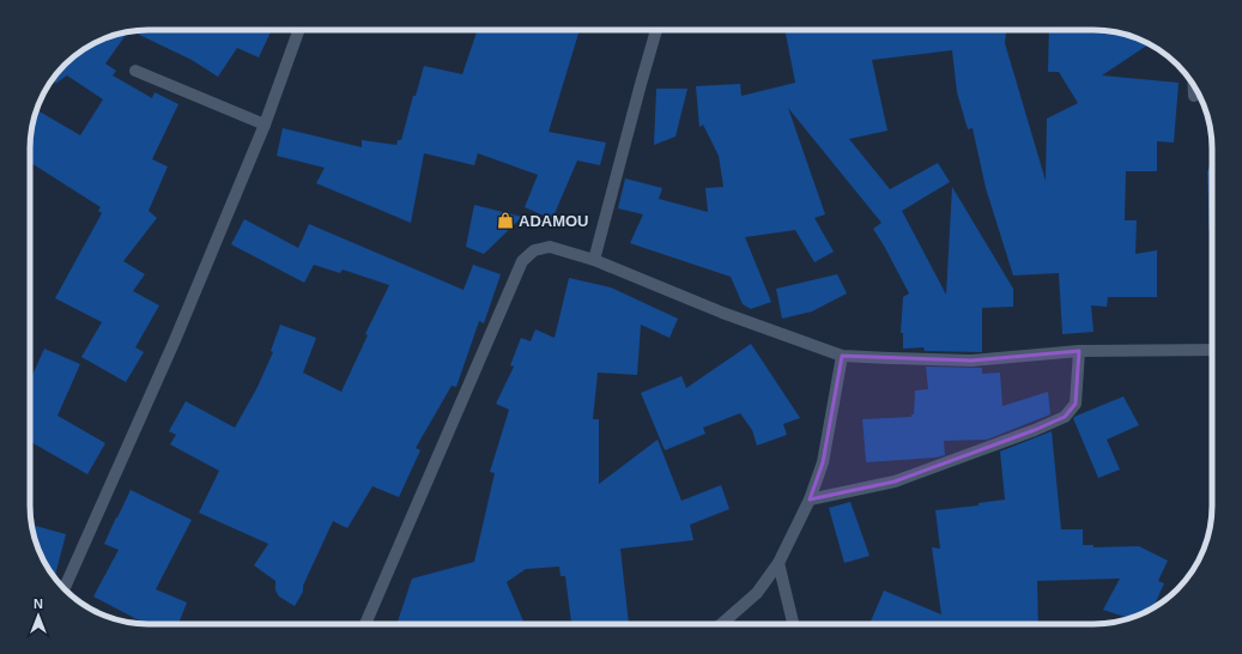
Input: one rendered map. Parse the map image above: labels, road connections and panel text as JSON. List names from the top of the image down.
{
  "places": {
    "shop": ["ADAMOU"]
  },
  "north": "top"
}
